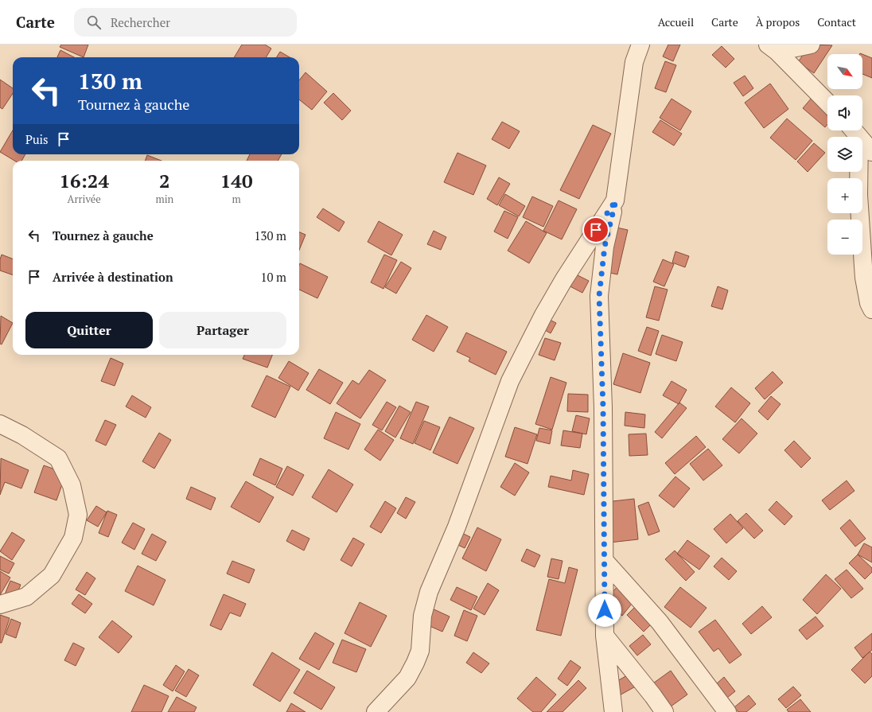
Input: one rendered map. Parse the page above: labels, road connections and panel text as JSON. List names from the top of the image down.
{
  "north": "bottom right",
  "page": {
    "header": "Carte",
    "search": "Rechercher",
    "nav": [
      "Accueil",
      "Carte",
      "À propos",
      "Contact"
    ],
    "map_buttons": ["+", "−"],
    "turn": ["130 m", "Tournez à gauche"],
    "then": "Puis",
    "eta": [
      "16:24",
      "Arrivée",
      "2",
      "min",
      "140",
      "m"
    ],
    "list": [
      {
        "name": "Tournez à gauche",
        "value": "130 m"
      },
      {
        "name": "Arrivée à destination",
        "value": "10 m"
      }
    ],
    "buttons": ["Quitter", "Partager"]
  }
}
